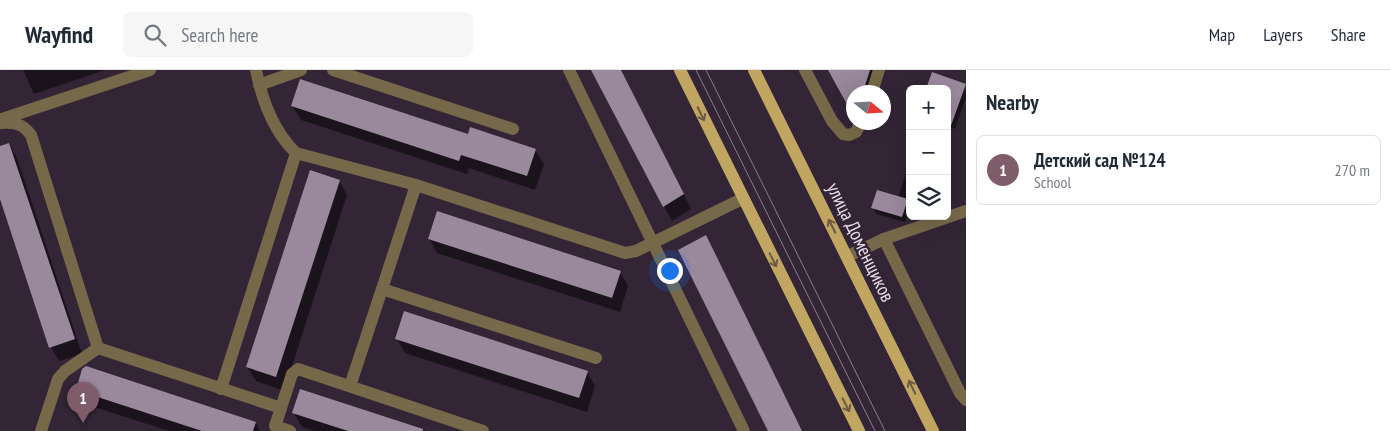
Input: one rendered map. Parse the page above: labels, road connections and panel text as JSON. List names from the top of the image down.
{
  "streets": {
    "main road": ["улица Доменщиков"]
  },
  "north": "right",
  "page": {
    "header": "Wayfind",
    "search": "Search here",
    "nav": ["Map", "Layers", "Share"],
    "heading": "Nearby",
    "map_buttons": ["+", "−"],
    "list": [
      {
        "mark": "1",
        "name": "Детский сад №124",
        "note": "School",
        "value": "270 m"
      }
    ],
    "pins": "1"
  }
}
